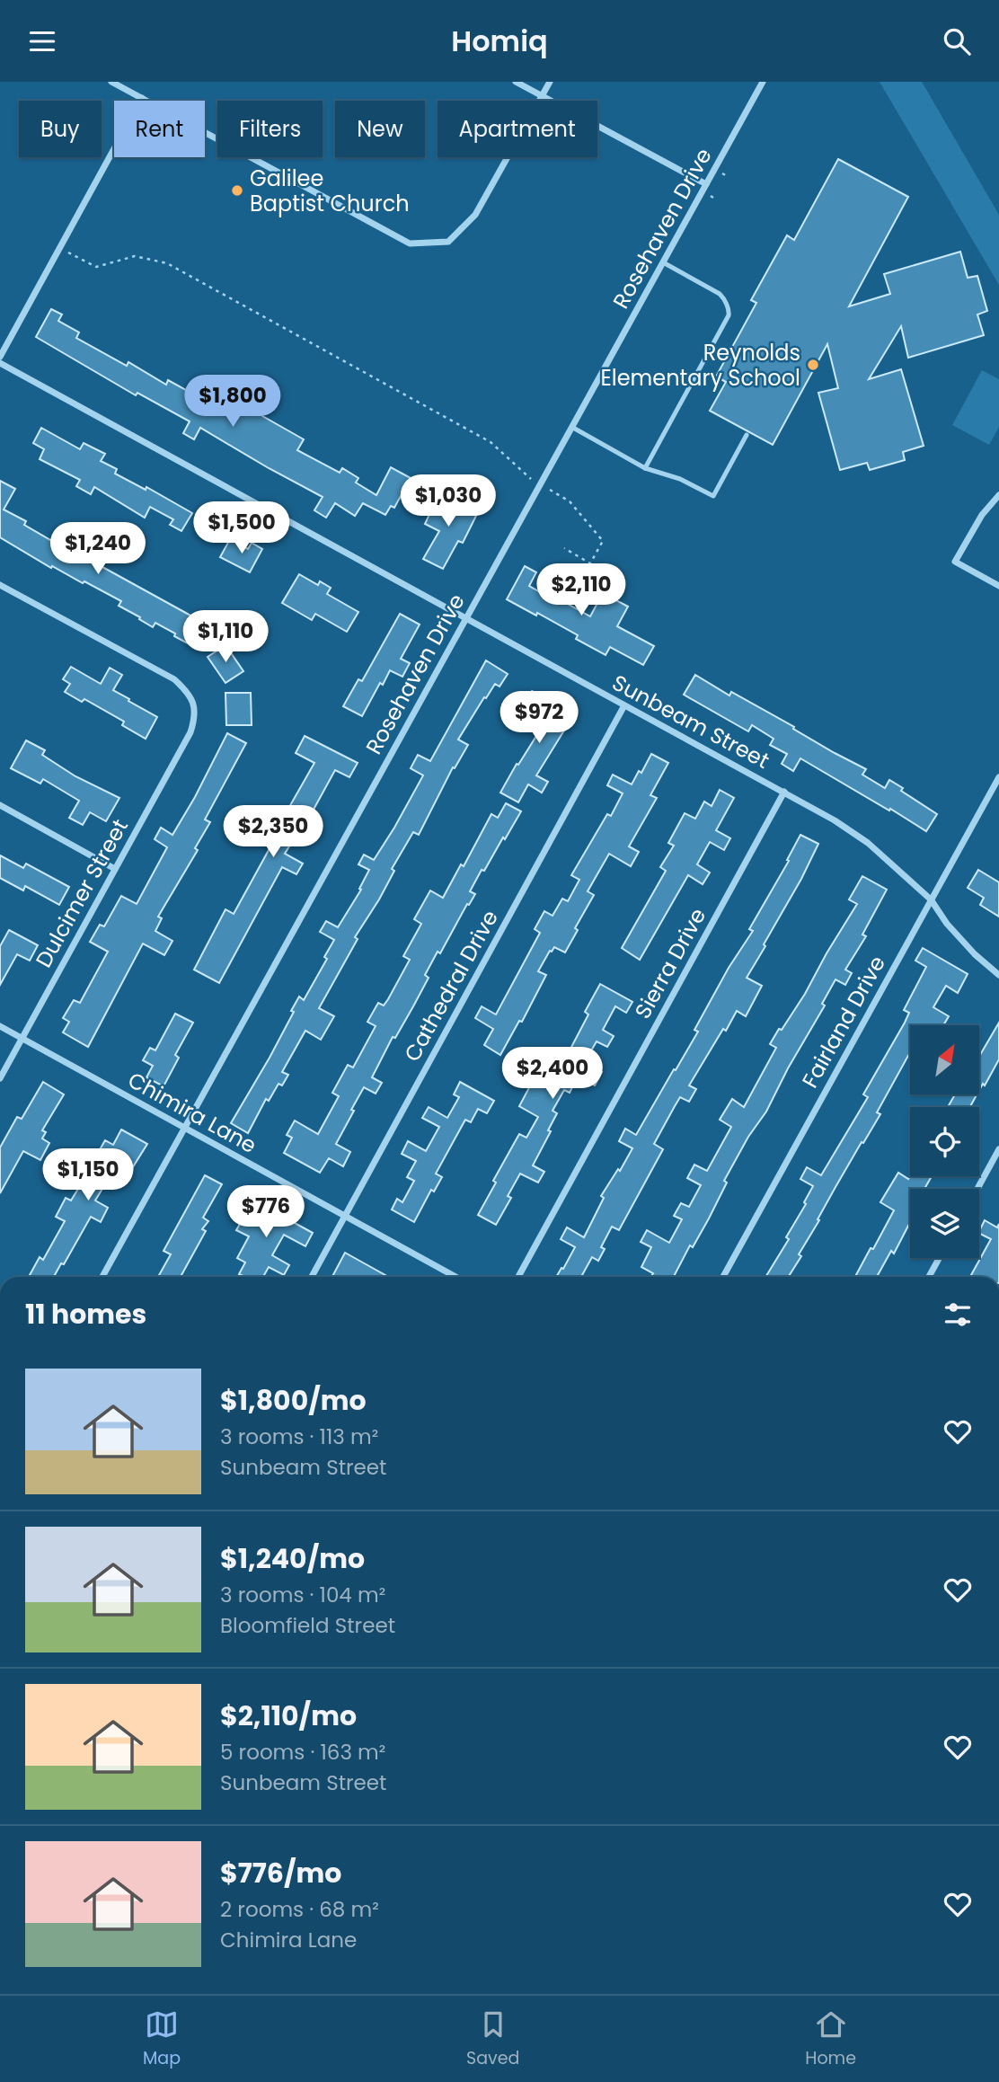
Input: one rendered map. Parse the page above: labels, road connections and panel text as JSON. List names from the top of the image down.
{
  "streets": {
    "street": [
      "Rosehaven Drive",
      "Sunbeam Street",
      "Dulcimer Street",
      "Sierra Drive",
      "Cathedral Drive",
      "Fairland Drive",
      "Chimira Lane"
    ]
  },
  "crossings": [
    ["Rosehaven Drive", "Sunbeam Street"],
    ["Rosehaven Drive", "Chimira Lane"],
    ["Sunbeam Street", "Sierra Drive"],
    ["Sunbeam Street", "Cathedral Drive"],
    ["Sunbeam Street", "Fairland Drive"],
    ["Dulcimer Street", "Chimira Lane"],
    ["Cathedral Drive", "Chimira Lane"]
  ],
  "places": ["Galilee Baptist Church", "Reynolds Elementary School"],
  "north": "top right",
  "page": {
    "header": "Homiq",
    "chip": [
      "Buy",
      "Rent",
      "Filters",
      "New",
      "Apartment"
    ],
    "price": [
      "$1,800",
      "$1,030",
      "$1,500",
      "$1,240",
      "$2,110",
      "$1,110",
      "$972",
      "$2,350",
      "$2,400",
      "$1,150",
      "$776"
    ],
    "heading": "11 homes",
    "list": [
      {
        "name": "$1,800/mo",
        "note": "3 rooms · 113 m² · Sunbeam Street"
      },
      {
        "name": "$1,240/mo",
        "note": "3 rooms · 104 m² · Bloomfield Street"
      },
      {
        "name": "$2,110/mo",
        "note": "5 rooms · 163 m² · Sunbeam Street"
      },
      {
        "name": "$776/mo",
        "note": "2 rooms · 68 m² · Chimira Lane"
      }
    ],
    "tabs": ["Map", "Saved", "Home"]
  }
}
